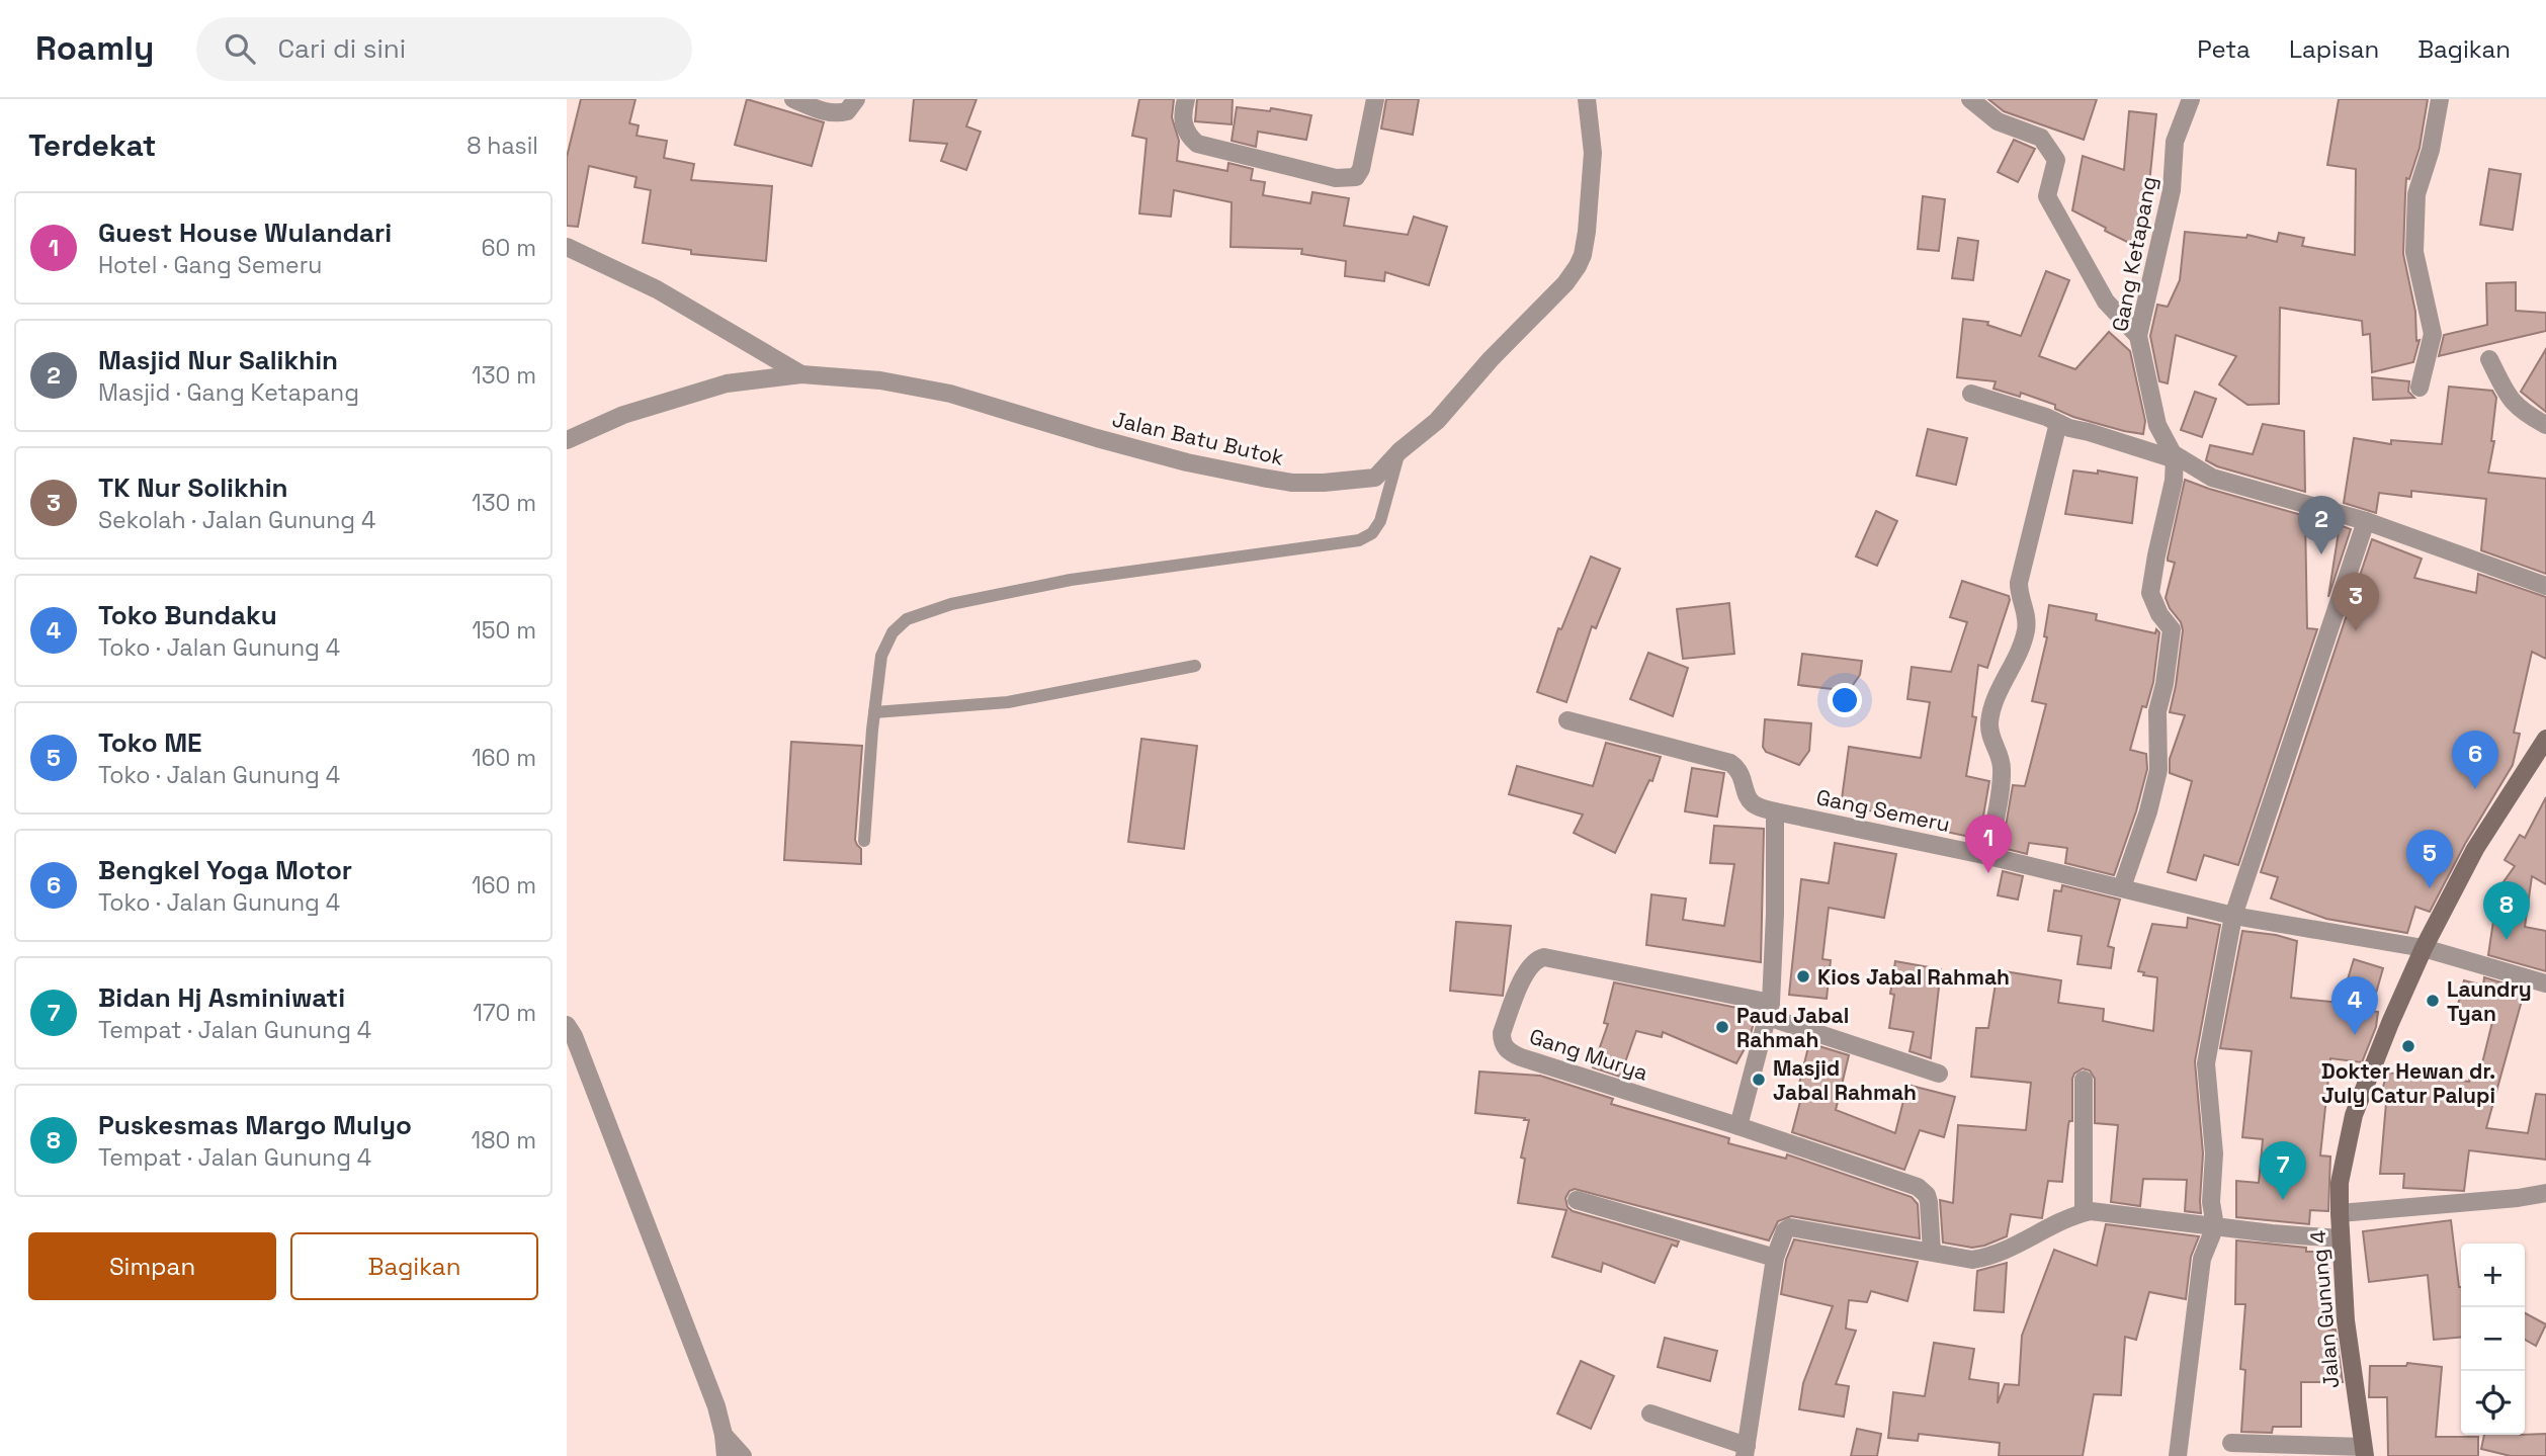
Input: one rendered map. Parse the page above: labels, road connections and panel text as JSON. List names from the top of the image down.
{
  "streets": {
    "street": [
      "Gang Ketapang",
      "Jalan Batu Butok",
      "Gang Semeru",
      "Gang Murya",
      "Jalan Gunung 4"
    ]
  },
  "crossings": [
    ["Gang Semeru", "Jalan Gunung 4"]
  ],
  "places": [
    "Kios Jabal Rahmah",
    "Laundry Tyan",
    "Paud Jabal Rahmah",
    "Dokter Hewan dr. July Catur Palupi",
    "Masjid Jabal Rahmah"
  ],
  "page": {
    "header": "Roamly",
    "search": "Cari di sini",
    "nav": ["Peta", "Lapisan", "Bagikan"],
    "heading": ["Terdekat", "8 hasil"],
    "list": [
      {
        "mark": "1",
        "name": "Guest House Wulandari",
        "note": "Hotel · Gang Semeru",
        "value": "60 m"
      },
      {
        "mark": "2",
        "name": "Masjid Nur Salikhin",
        "note": "Masjid · Gang Ketapang",
        "value": "130 m"
      },
      {
        "mark": "3",
        "name": "TK Nur Solikhin",
        "note": "Sekolah · Jalan Gunung 4",
        "value": "130 m"
      },
      {
        "mark": "4",
        "name": "Toko Bundaku",
        "note": "Toko · Jalan Gunung 4",
        "value": "150 m"
      },
      {
        "mark": "5",
        "name": "Toko ME",
        "note": "Toko · Jalan Gunung 4",
        "value": "160 m"
      },
      {
        "mark": "6",
        "name": "Bengkel Yoga Motor",
        "note": "Toko · Jalan Gunung 4",
        "value": "160 m"
      },
      {
        "mark": "7",
        "name": "Bidan Hj Asminiwati",
        "note": "Tempat · Jalan Gunung 4",
        "value": "170 m"
      },
      {
        "mark": "8",
        "name": "Puskesmas Margo Mulyo",
        "note": "Tempat · Jalan Gunung 4",
        "value": "180 m"
      }
    ],
    "pins": [
      "2",
      "3",
      "6",
      "1",
      "5",
      "8",
      "4",
      "7"
    ],
    "buttons": ["Simpan", "Bagikan"],
    "map_buttons": ["+", "−"]
  }
}
